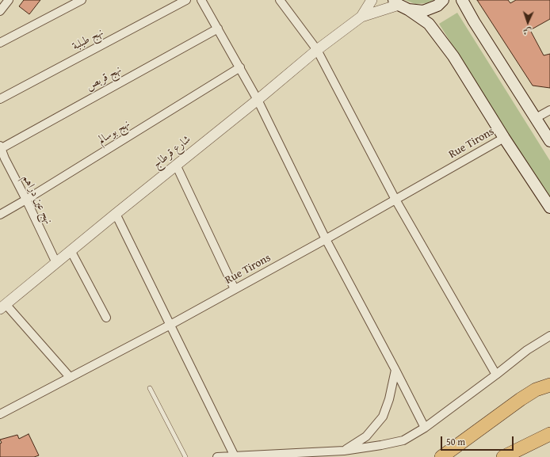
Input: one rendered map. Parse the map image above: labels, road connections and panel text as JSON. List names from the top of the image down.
{
  "streets": {
    "street": [
      "نهج طبلبة",
      "نهج قربص",
      "نهج بوسالم",
      "Rue Tirons",
      "شارع قرطاج",
      "نهج عين دراهم"
    ]
  },
  "crossings": [
    ["نهج قربص", "نهج عين دراهم"],
    ["نهج بوسالم", "نهج عين دراهم"],
    ["شارع قرطاج", "نهج عين دراهم"]
  ],
  "scale_bar": "50 m",
  "north": "bottom"
}
